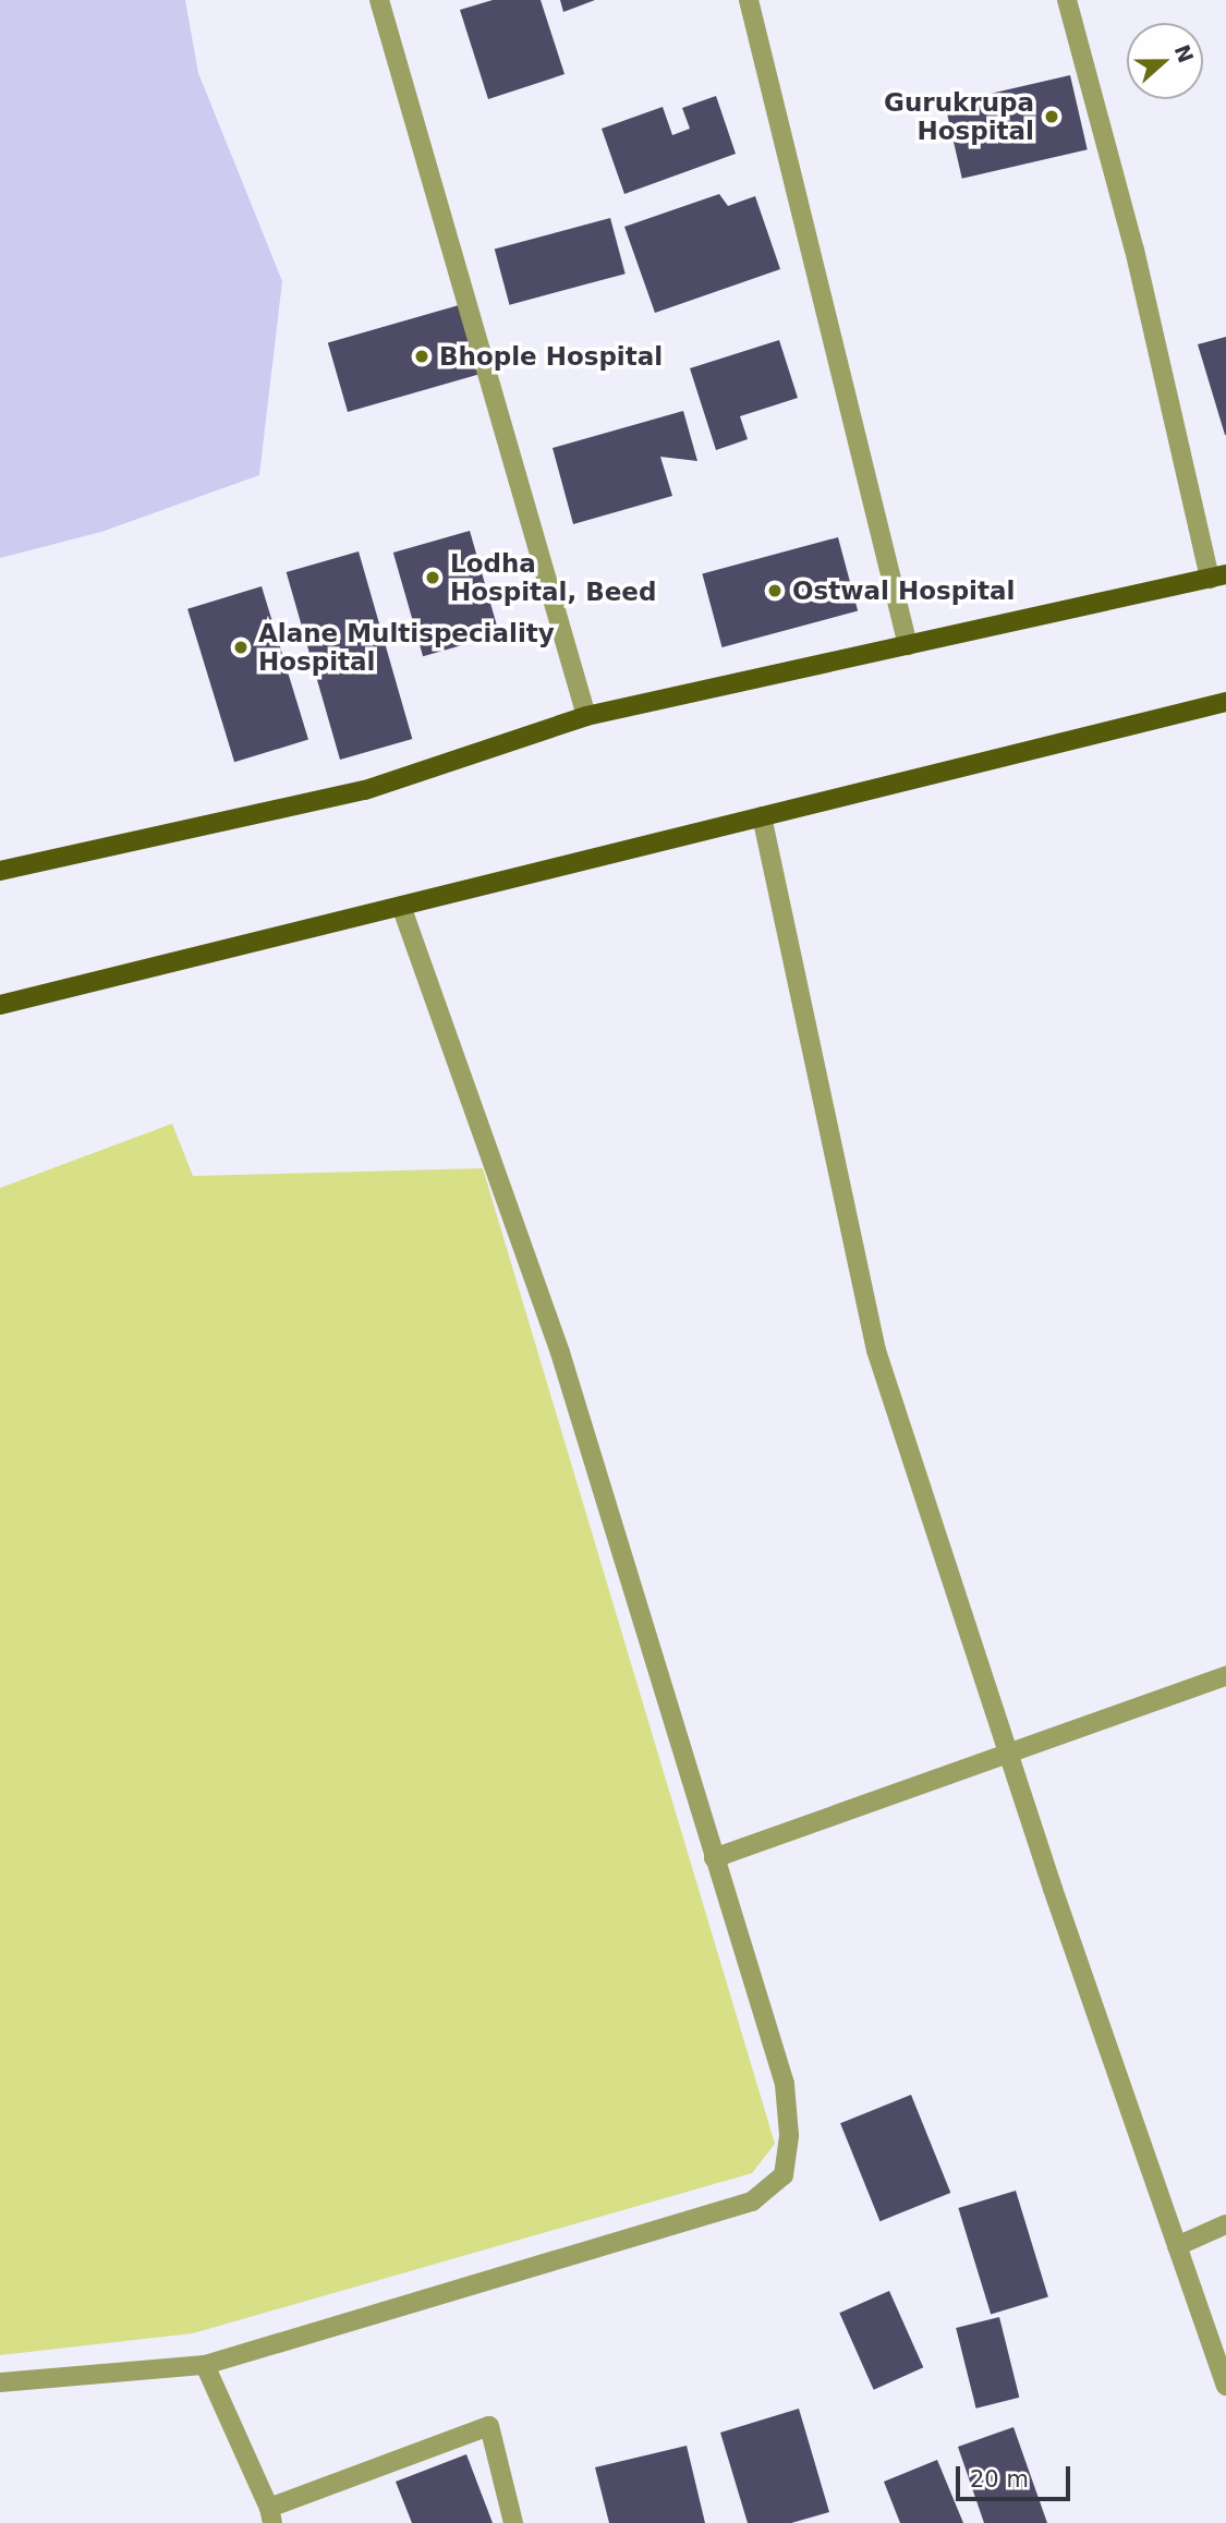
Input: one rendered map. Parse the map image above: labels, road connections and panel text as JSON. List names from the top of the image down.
{
  "places": [
    "Gurukrupa Hospital",
    "Bhople Hospital",
    "Lodha Hospital, Beed",
    "Ostwal Hospital",
    "Alane Multispeciality Hospital"
  ],
  "scale_bar": "20 m",
  "north": "right"
}
